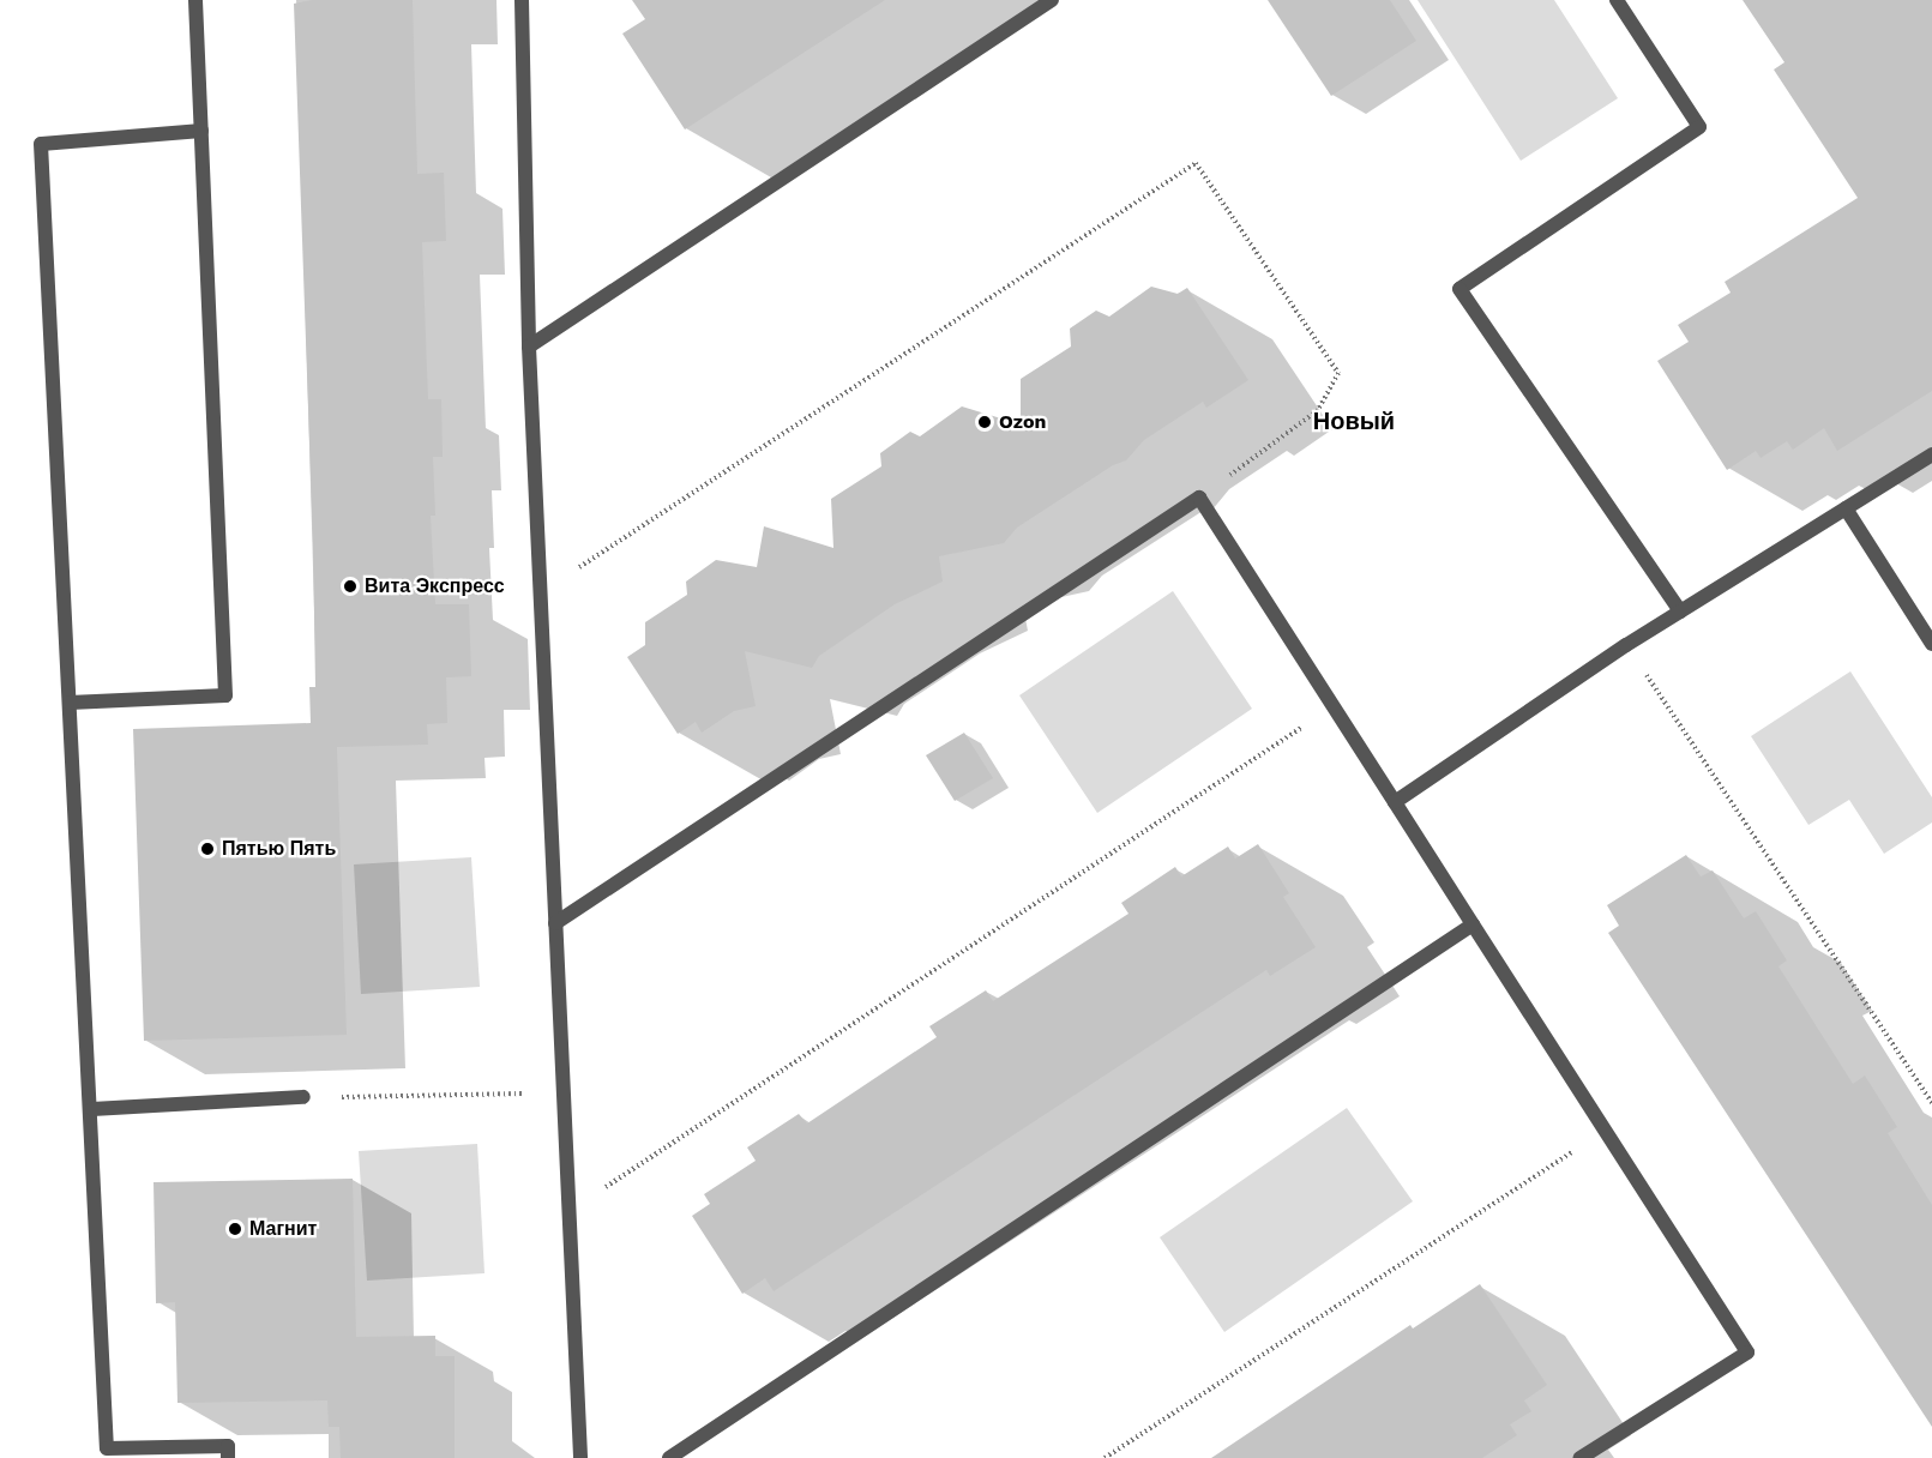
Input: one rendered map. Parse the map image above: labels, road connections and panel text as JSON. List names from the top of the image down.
{
  "districts": ["Новый"],
  "places": [
    "Ozon",
    "Вита Экспресс",
    "Пятью Пять",
    "Магнит"
  ]
}
